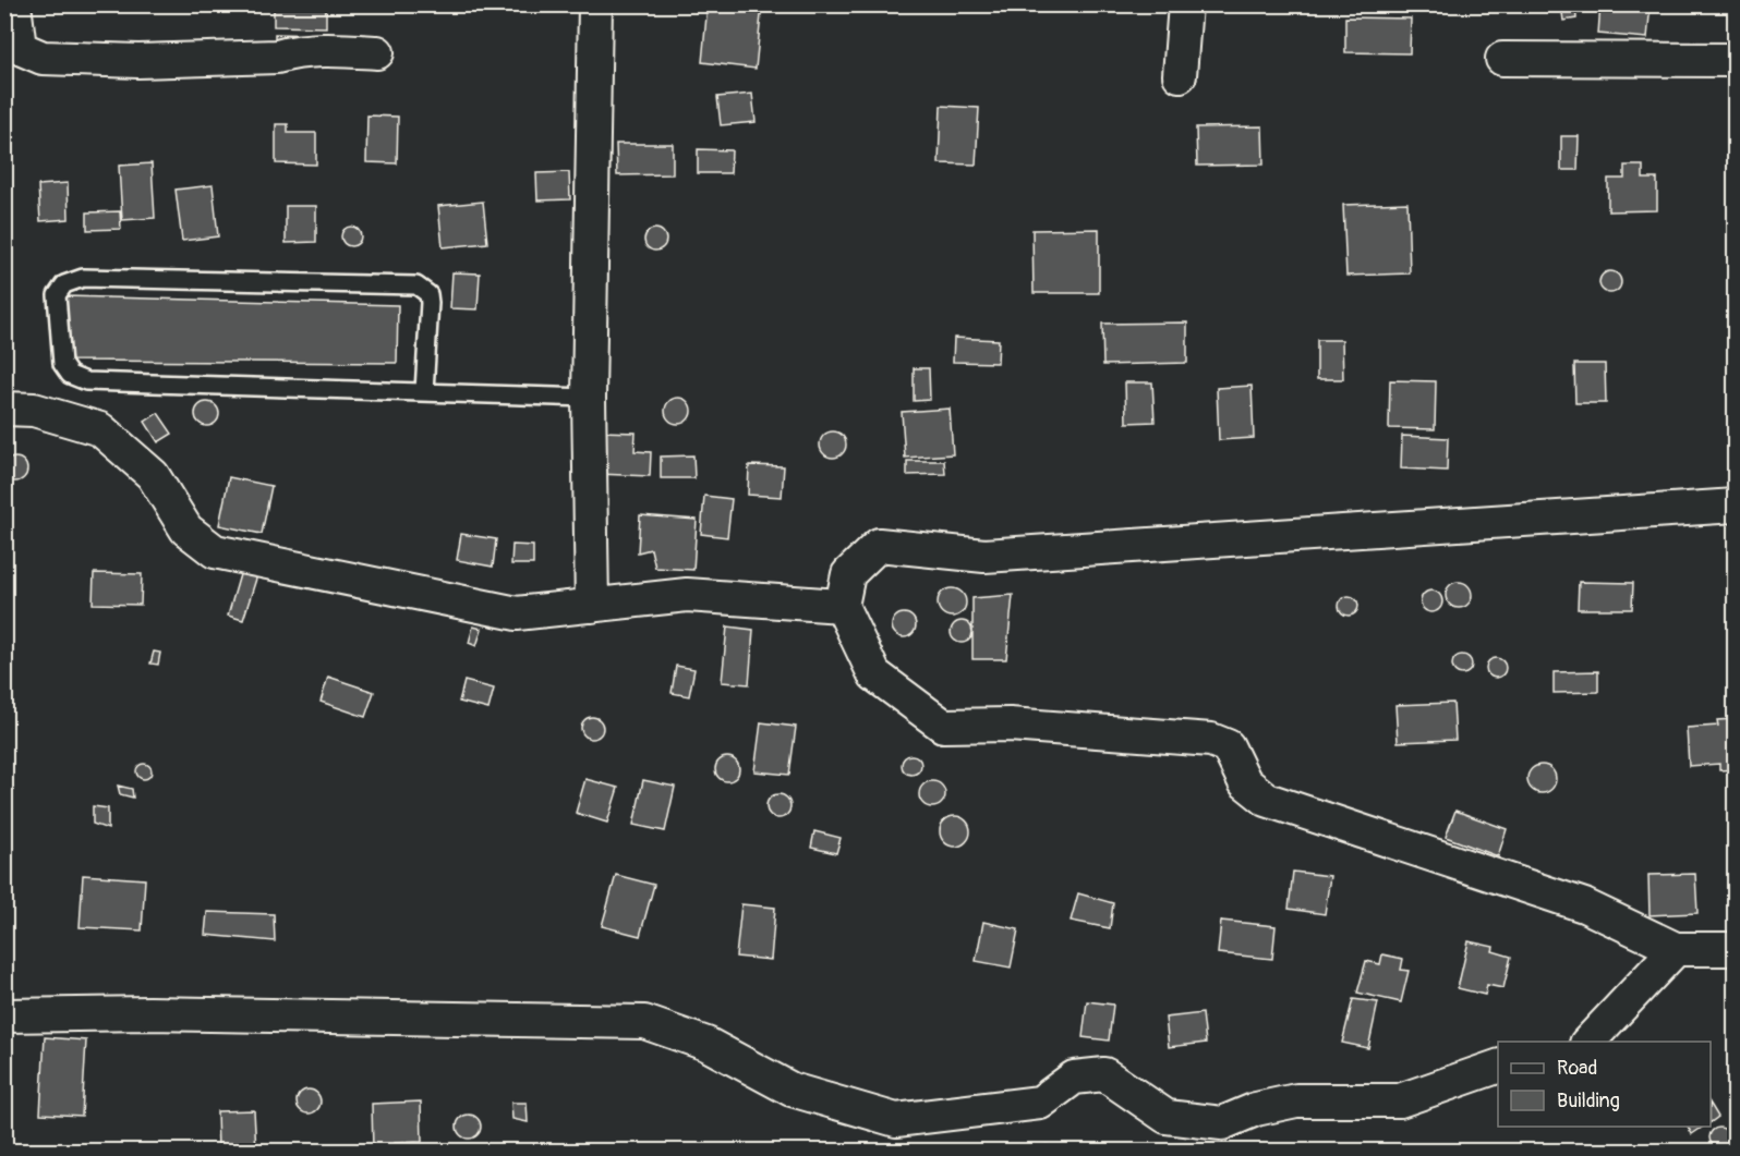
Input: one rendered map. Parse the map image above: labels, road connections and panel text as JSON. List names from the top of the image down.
{
  "legend": ["Road", "Building"]
}
